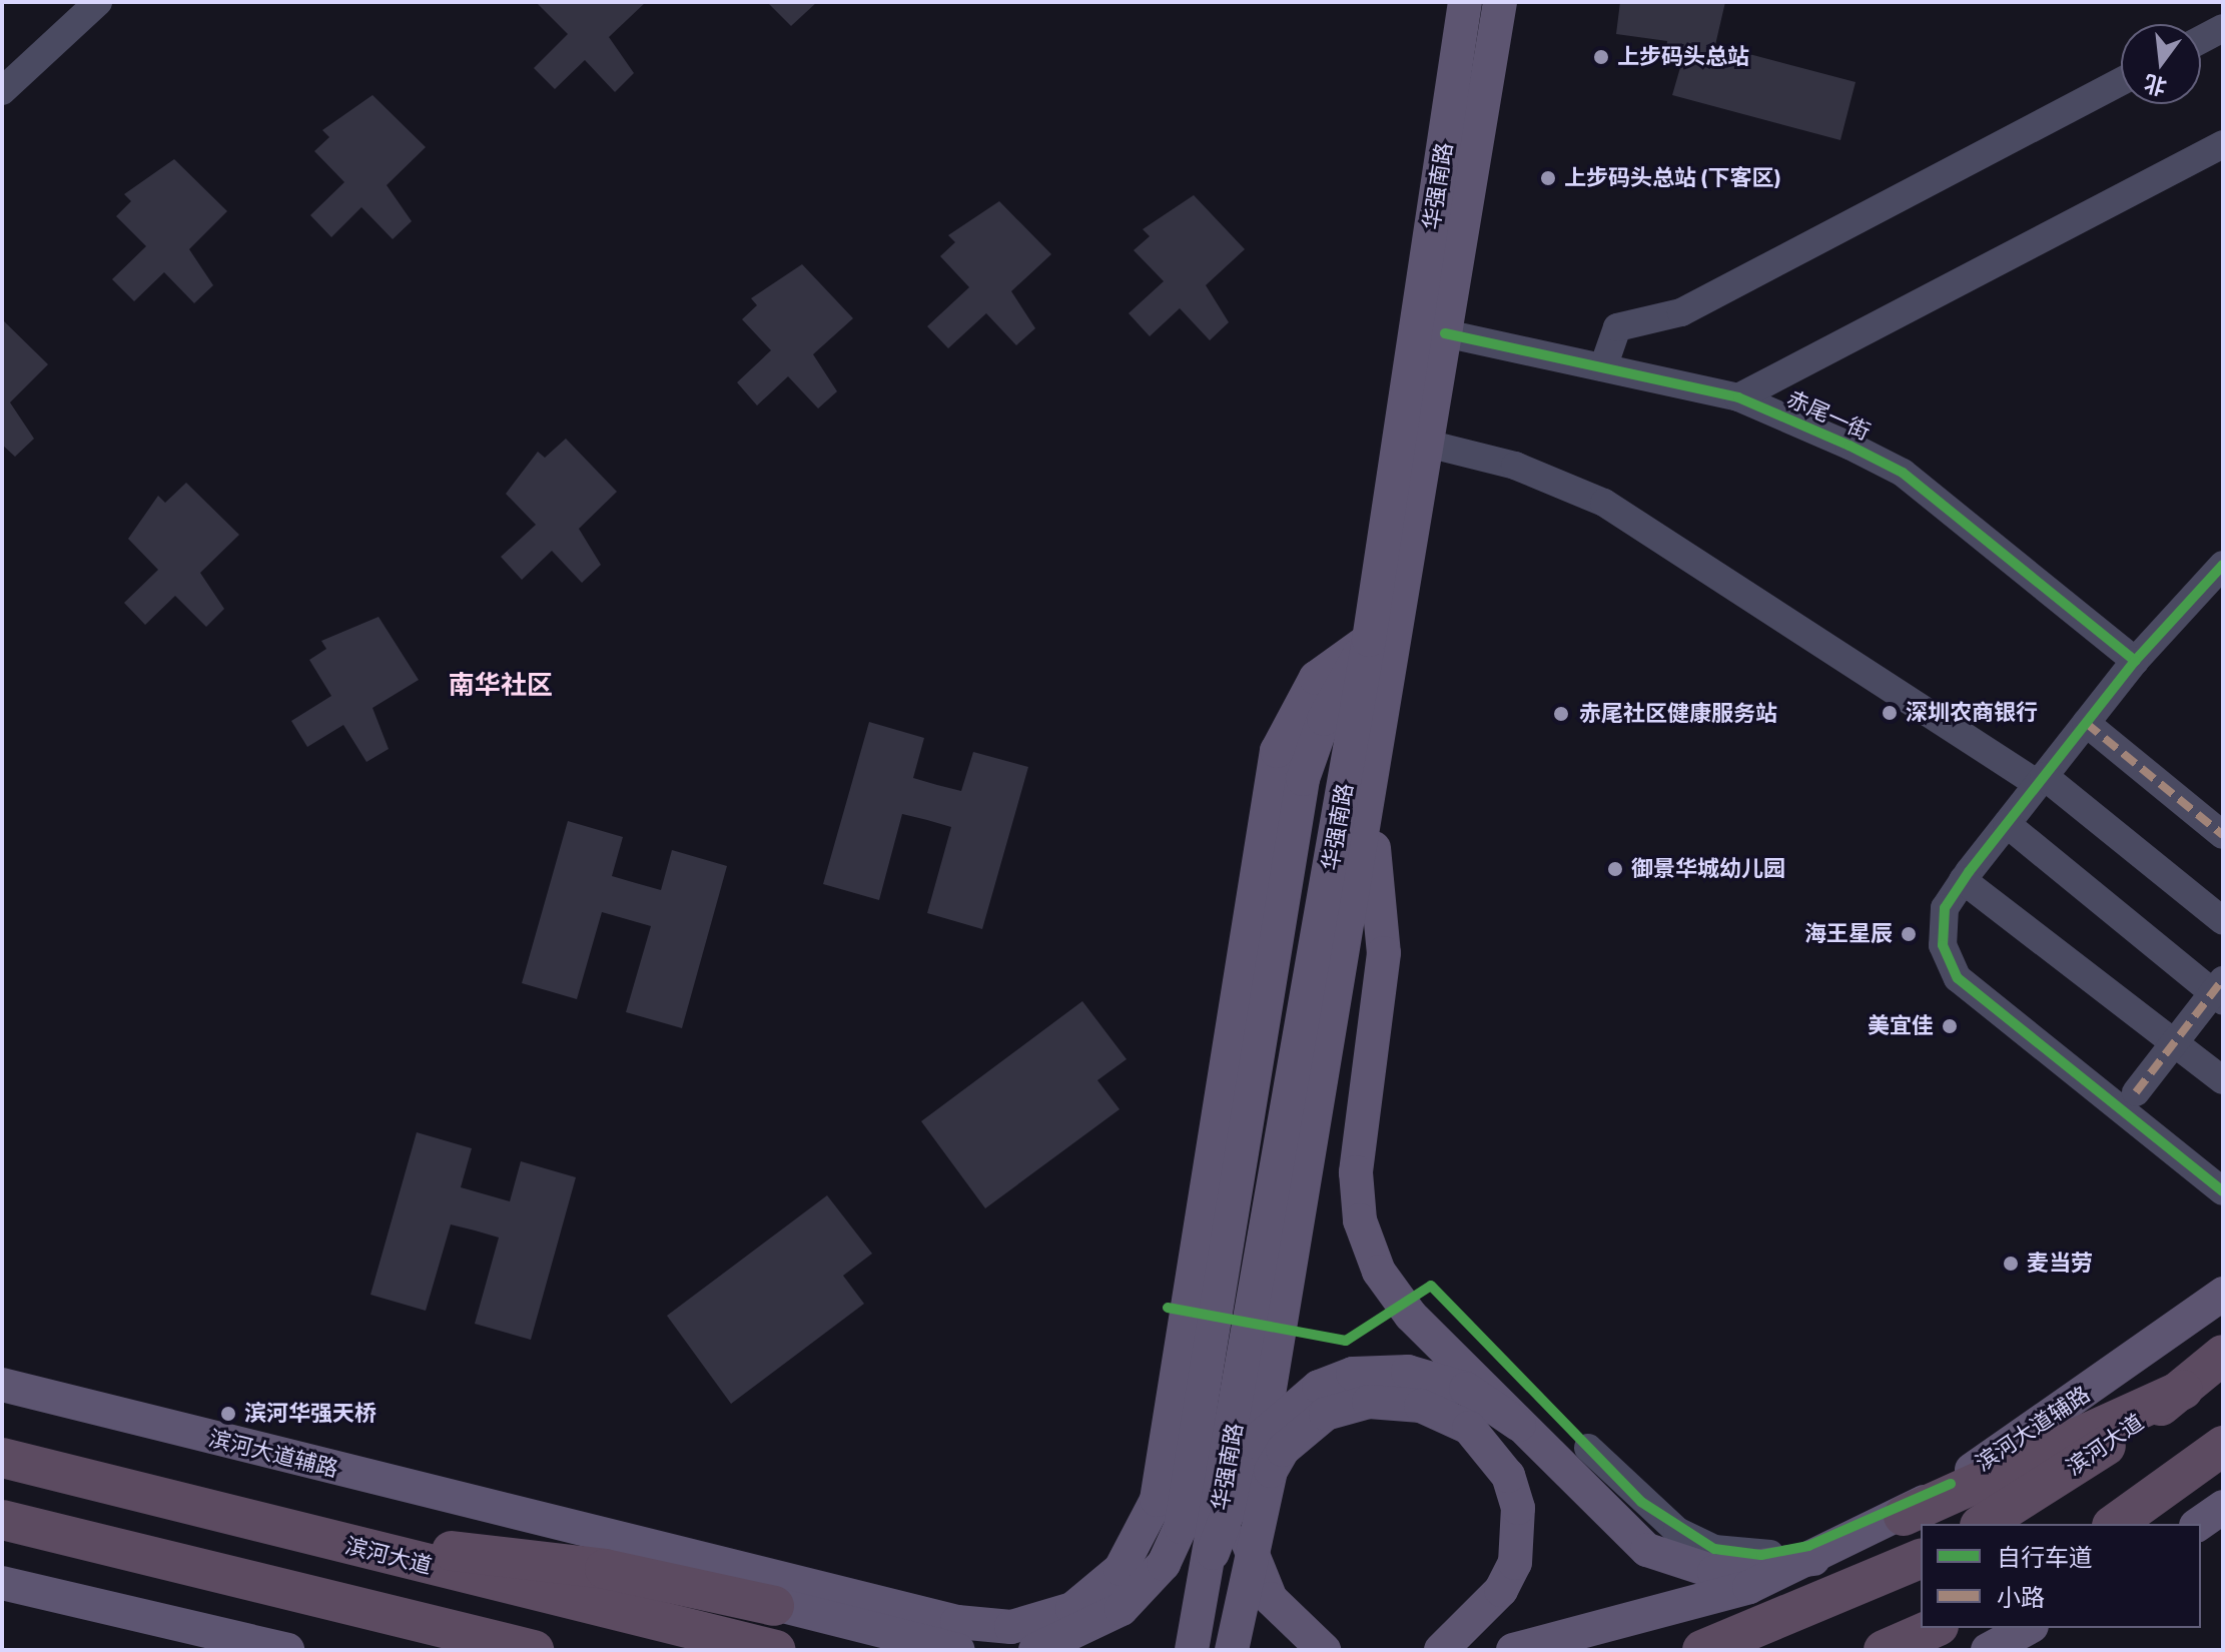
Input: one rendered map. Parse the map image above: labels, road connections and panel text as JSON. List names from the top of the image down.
{
  "streets": {
    "highway": ["滨河大道"],
    "main road": ["华强南路", "滨河大道辅路"],
    "street": ["赤尾一街"]
  },
  "crossings": [
    ["华强南路", "赤尾一街"]
  ],
  "districts": ["南华社区"],
  "places": [
    "上步码头总站",
    "上步码头总站 (下客区)",
    "深圳农商银行",
    "赤尾社区健康服务站",
    "御景华城幼儿园",
    "海王星辰",
    "美宜佳",
    "麦当劳",
    "滨河华强天桥"
  ],
  "legend": ["自行车道", "小路"],
  "north": "bottom"
}
